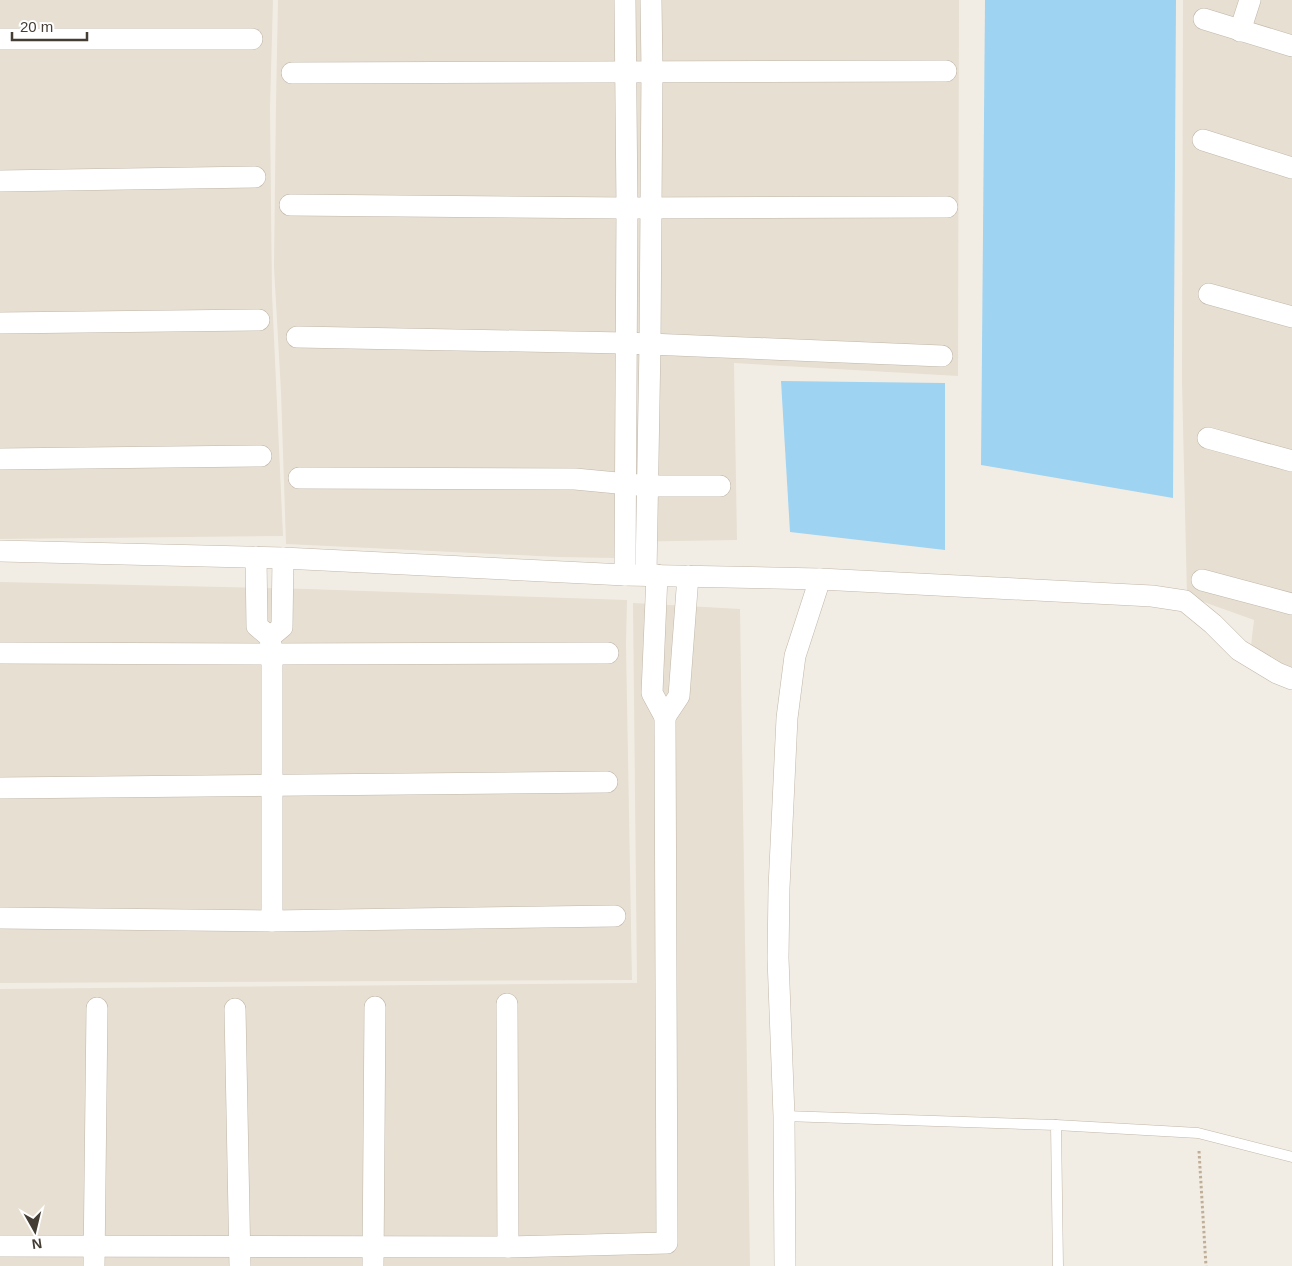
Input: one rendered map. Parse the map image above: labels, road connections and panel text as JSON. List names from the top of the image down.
{
  "scale_bar": "20 m",
  "north": "bottom"
}
